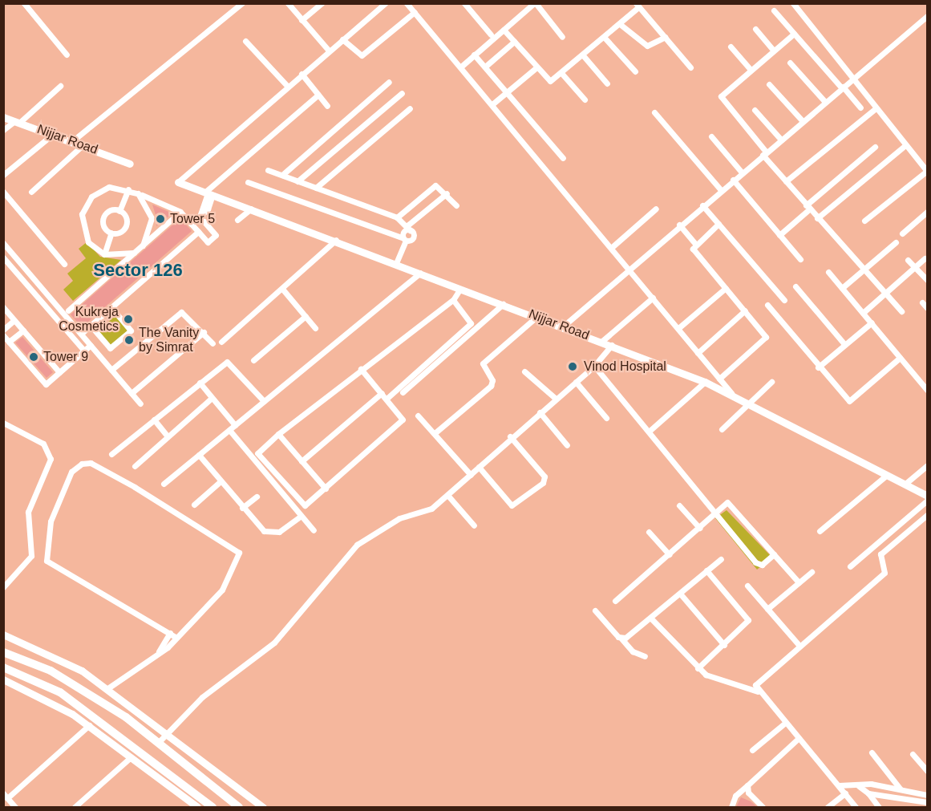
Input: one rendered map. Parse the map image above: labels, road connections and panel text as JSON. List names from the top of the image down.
{
  "streets": {
    "street": ["Nijjar Road"]
  },
  "districts": ["Sector 126"],
  "places": [
    "Tower 5",
    "Kukreja Cosmetics",
    "The Vanity by Simrat",
    "Tower 9",
    "Vinod Hospital"
  ]
}
